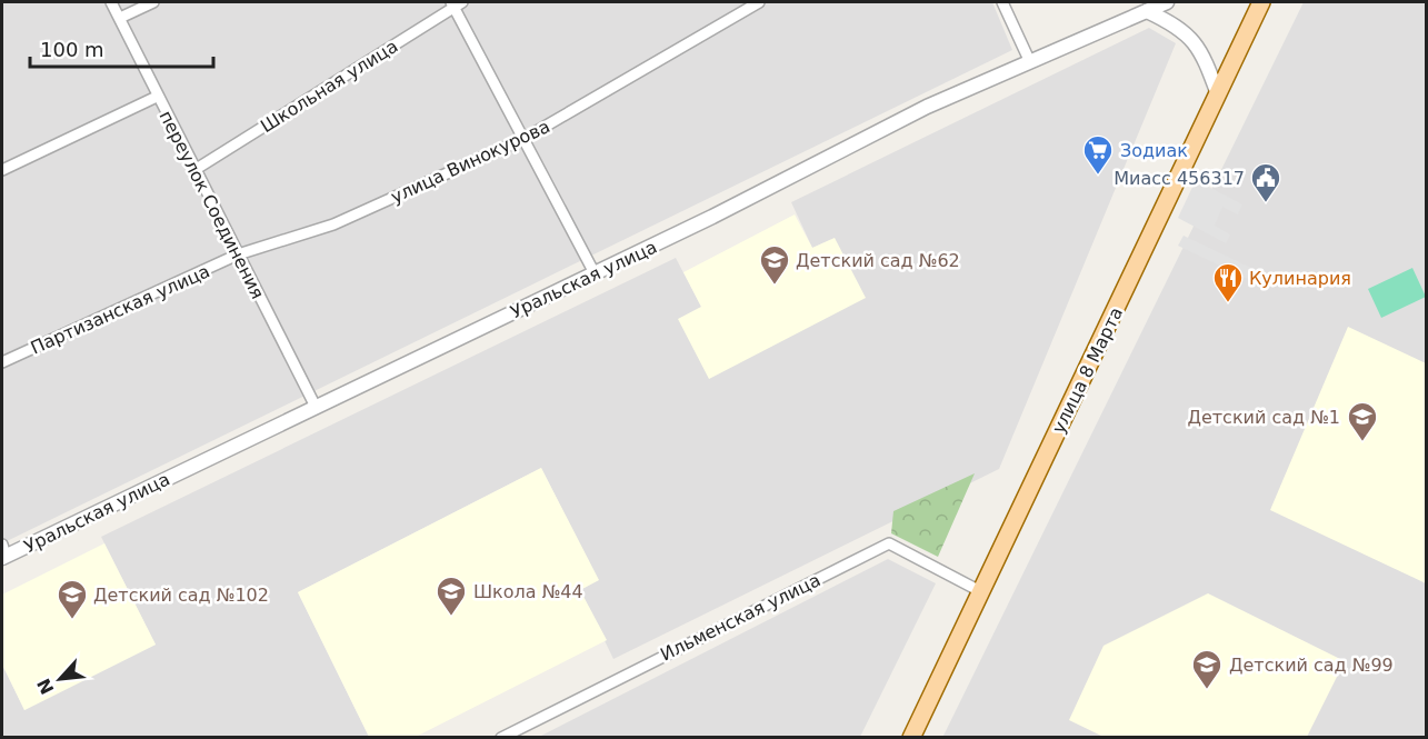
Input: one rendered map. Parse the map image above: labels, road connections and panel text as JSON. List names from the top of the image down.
{
  "streets": {
    "main road": ["улица 8 Марта"],
    "street": [
      "Школьная улица",
      "улица Винокурова",
      "переулок Соединения",
      "Уральская улица",
      "Партизанская улица",
      "Ильменская улица"
    ]
  },
  "crossings": [
    ["Школьная улица", "переулок Соединения"],
    ["улица Винокурова", "переулок Соединения"],
    ["улица Винокурова", "Партизанская улица"],
    ["переулок Соединения", "Уральская улица"],
    ["переулок Соединения", "Партизанская улица"],
    ["улица 8 Марта", "Ильменская улица"]
  ],
  "places": {
    "supermarket": ["Зодиак"],
    "public building": ["Миасс 456317"],
    "school or university": [
      "Детский сад №62",
      "Детский сад №1",
      "Школа №44",
      "Детский сад №102",
      "Детский сад №99"
    ],
    "restaurant": ["Кулинария"]
  },
  "scale_bar": "100 m",
  "north": "bottom left"
}
